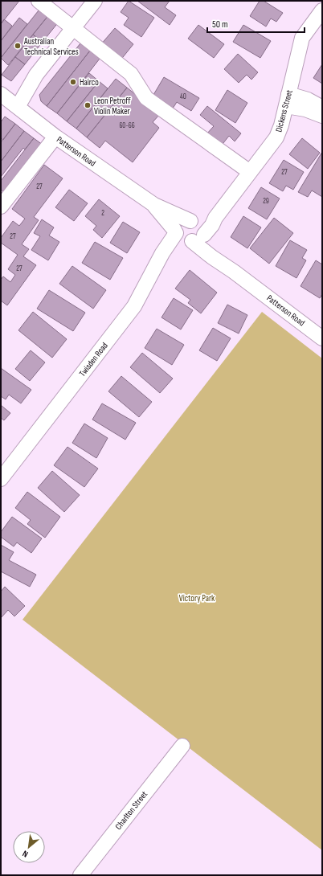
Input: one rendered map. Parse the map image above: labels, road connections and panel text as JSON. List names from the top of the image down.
{
  "streets": {
    "street": [
      "Dickens Street",
      "Patterson Road",
      "Twisden Road",
      "Charlton Street"
    ]
  },
  "crossings": [
    ["Dickens Street", "Patterson Road"],
    ["Dickens Street", "Twisden Road"],
    ["Patterson Road", "Twisden Road"]
  ],
  "parks": ["Victory Park"],
  "places": ["Australian Technical Services", "Hairco", "Leon Petroff Violin Maker"],
  "house_numbers": [
    "40",
    "60-66",
    "27",
    "27",
    "29",
    "2",
    "27",
    "27"
  ],
  "scale_bar": "50 m",
  "north": "bottom left"
}
